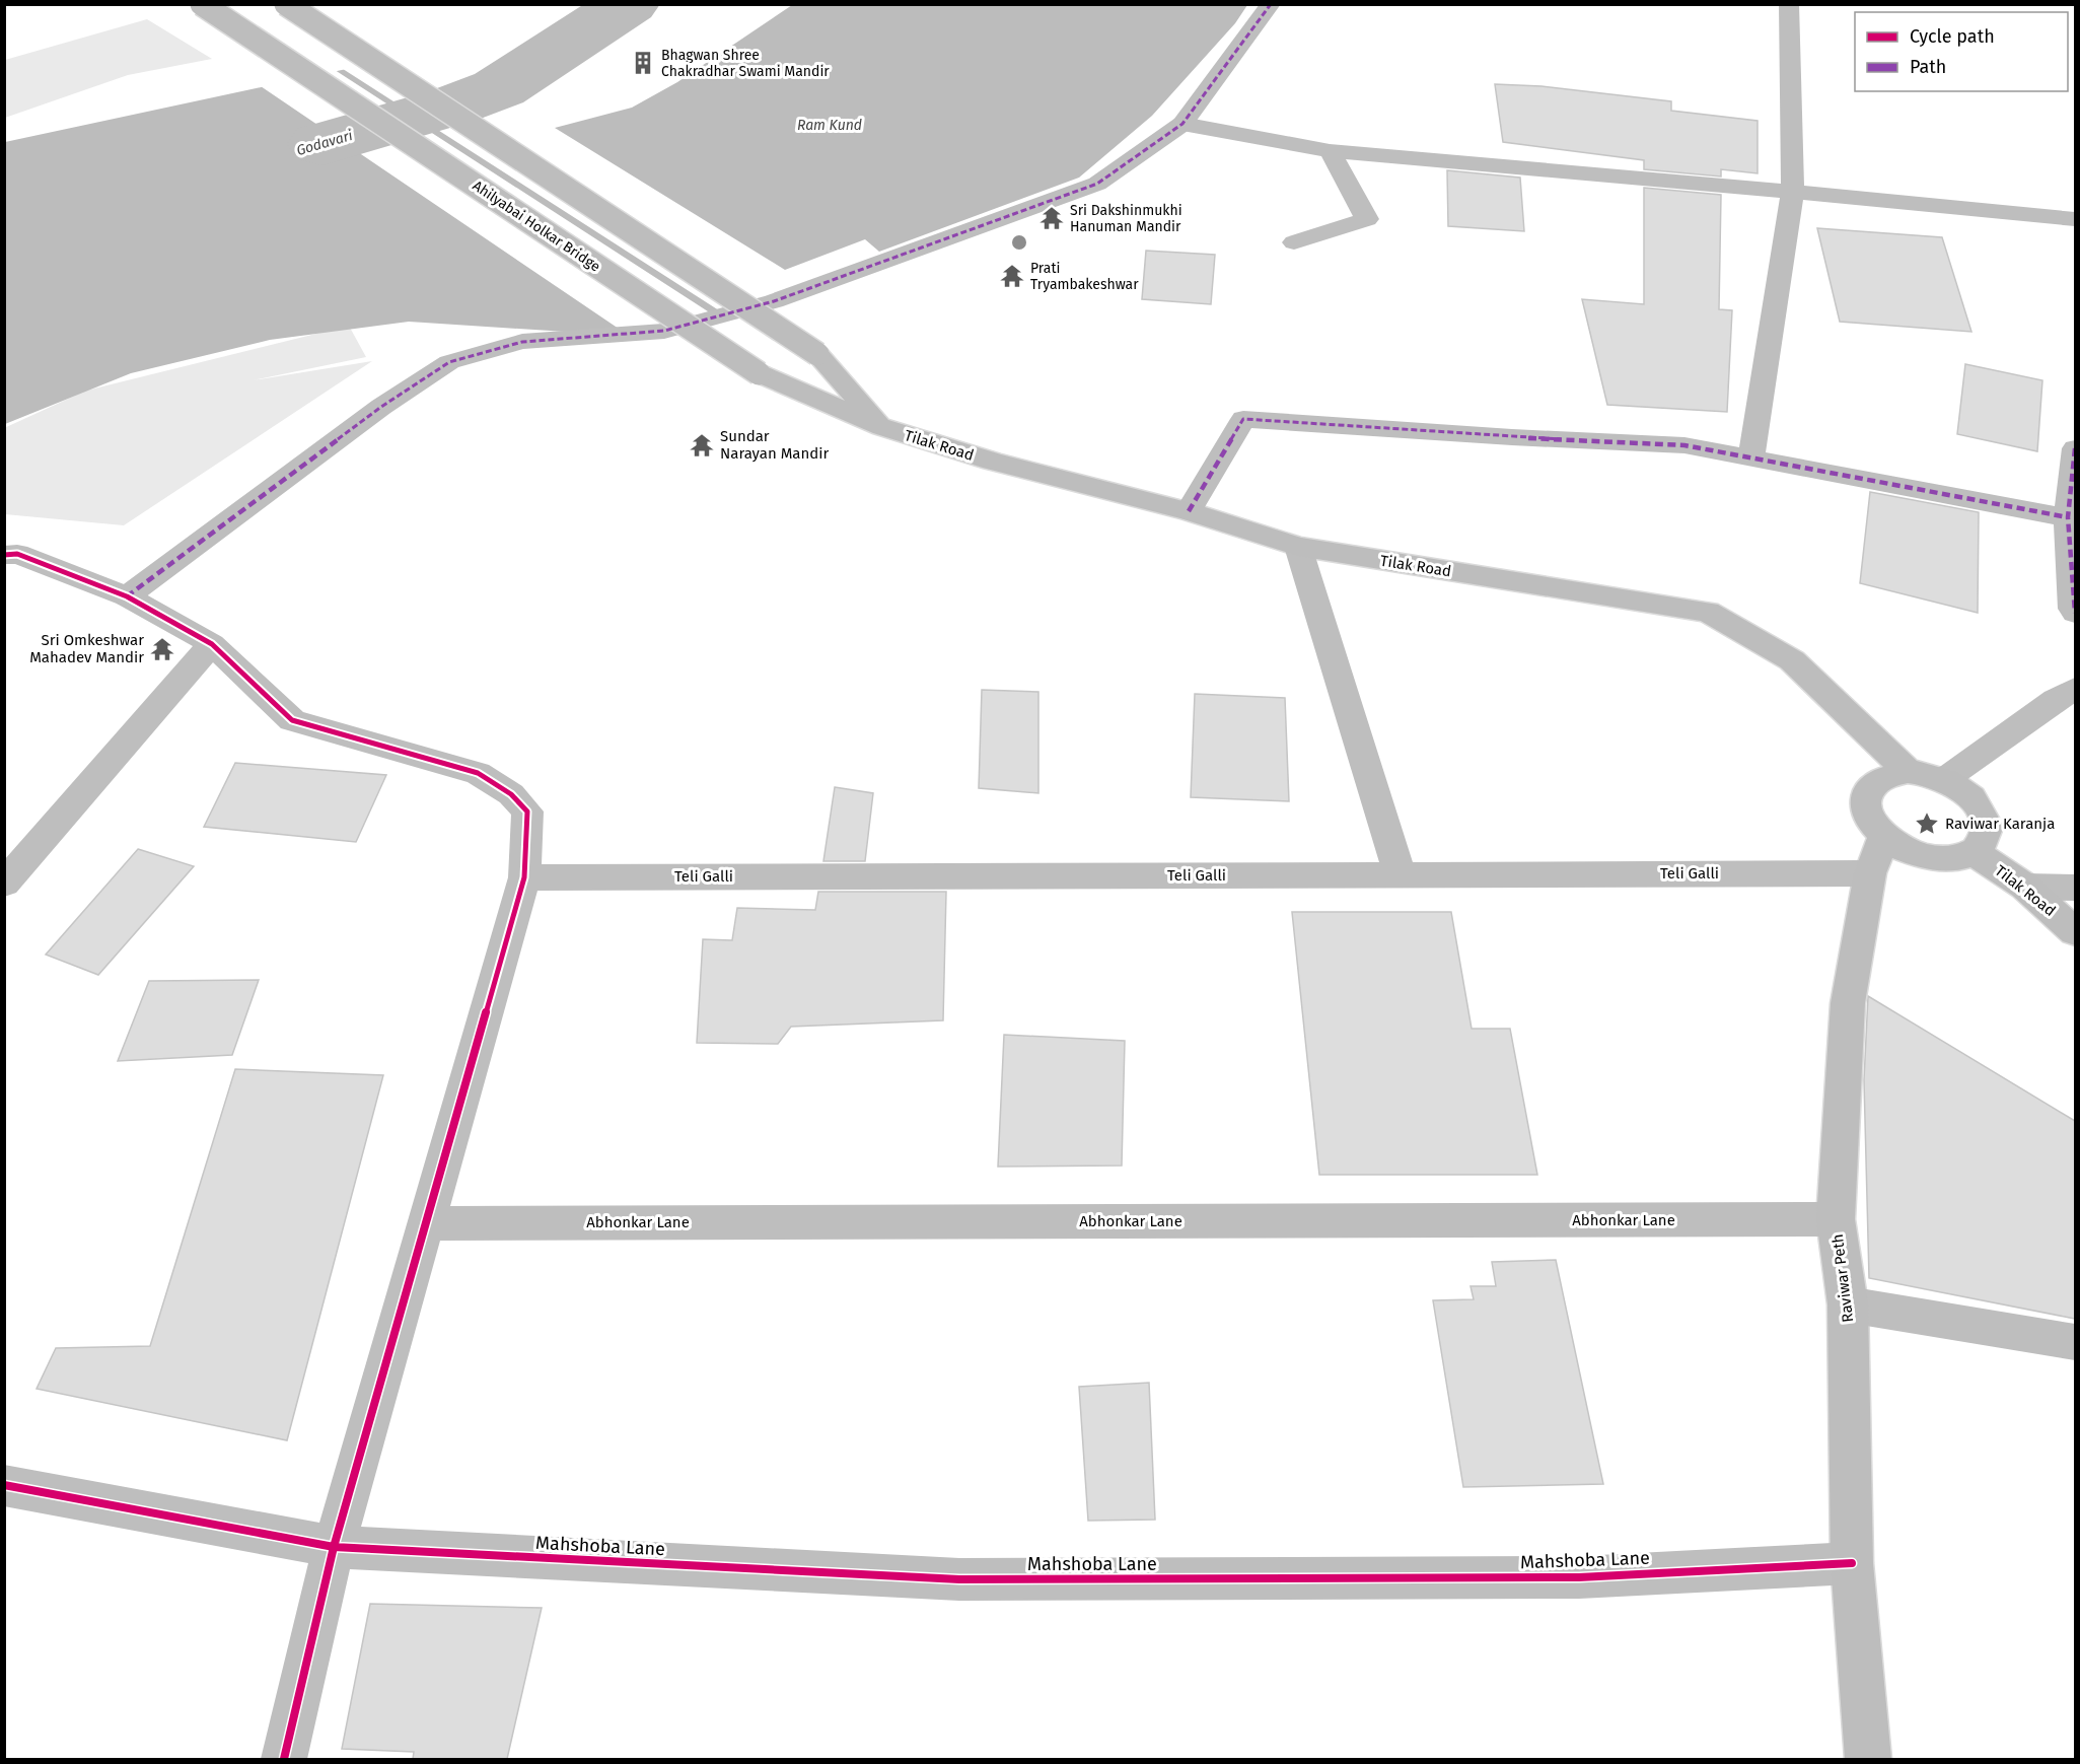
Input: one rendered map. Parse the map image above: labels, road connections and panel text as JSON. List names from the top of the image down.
{
  "streets": {
    "main road": ["Ahilyabai Holkar Bridge", "Tilak Road", "Raviwar Peth"],
    "street": ["Teli Galli", "Abhonkar Lane", "Mahshoba Lane"]
  },
  "crossings": [
    ["Ahilyabai Holkar Bridge", "Tilak Road"],
    ["Tilak Road", "Raviwar Peth"],
    ["Teli Galli", "Raviwar Peth"],
    ["Abhonkar Lane", "Raviwar Peth"],
    ["Raviwar Peth", "Mahshoba Lane"]
  ],
  "water": ["Ram Kund", "Godavari"],
  "places": {
    "building": ["Bhagwan Shree Chakradhar Swami Mandir"],
    "temple": [
      "Sri Dakshinmukhi Hanuman Mandir",
      "Prati Tryambakeshwar",
      "Sundar Narayan Mandir",
      "Sri Omkeshwar Mahadev Mandir"
    ],
    "place": ["Raviwar Karanja"]
  },
  "legend": ["Cycle path", "Path"]
}
